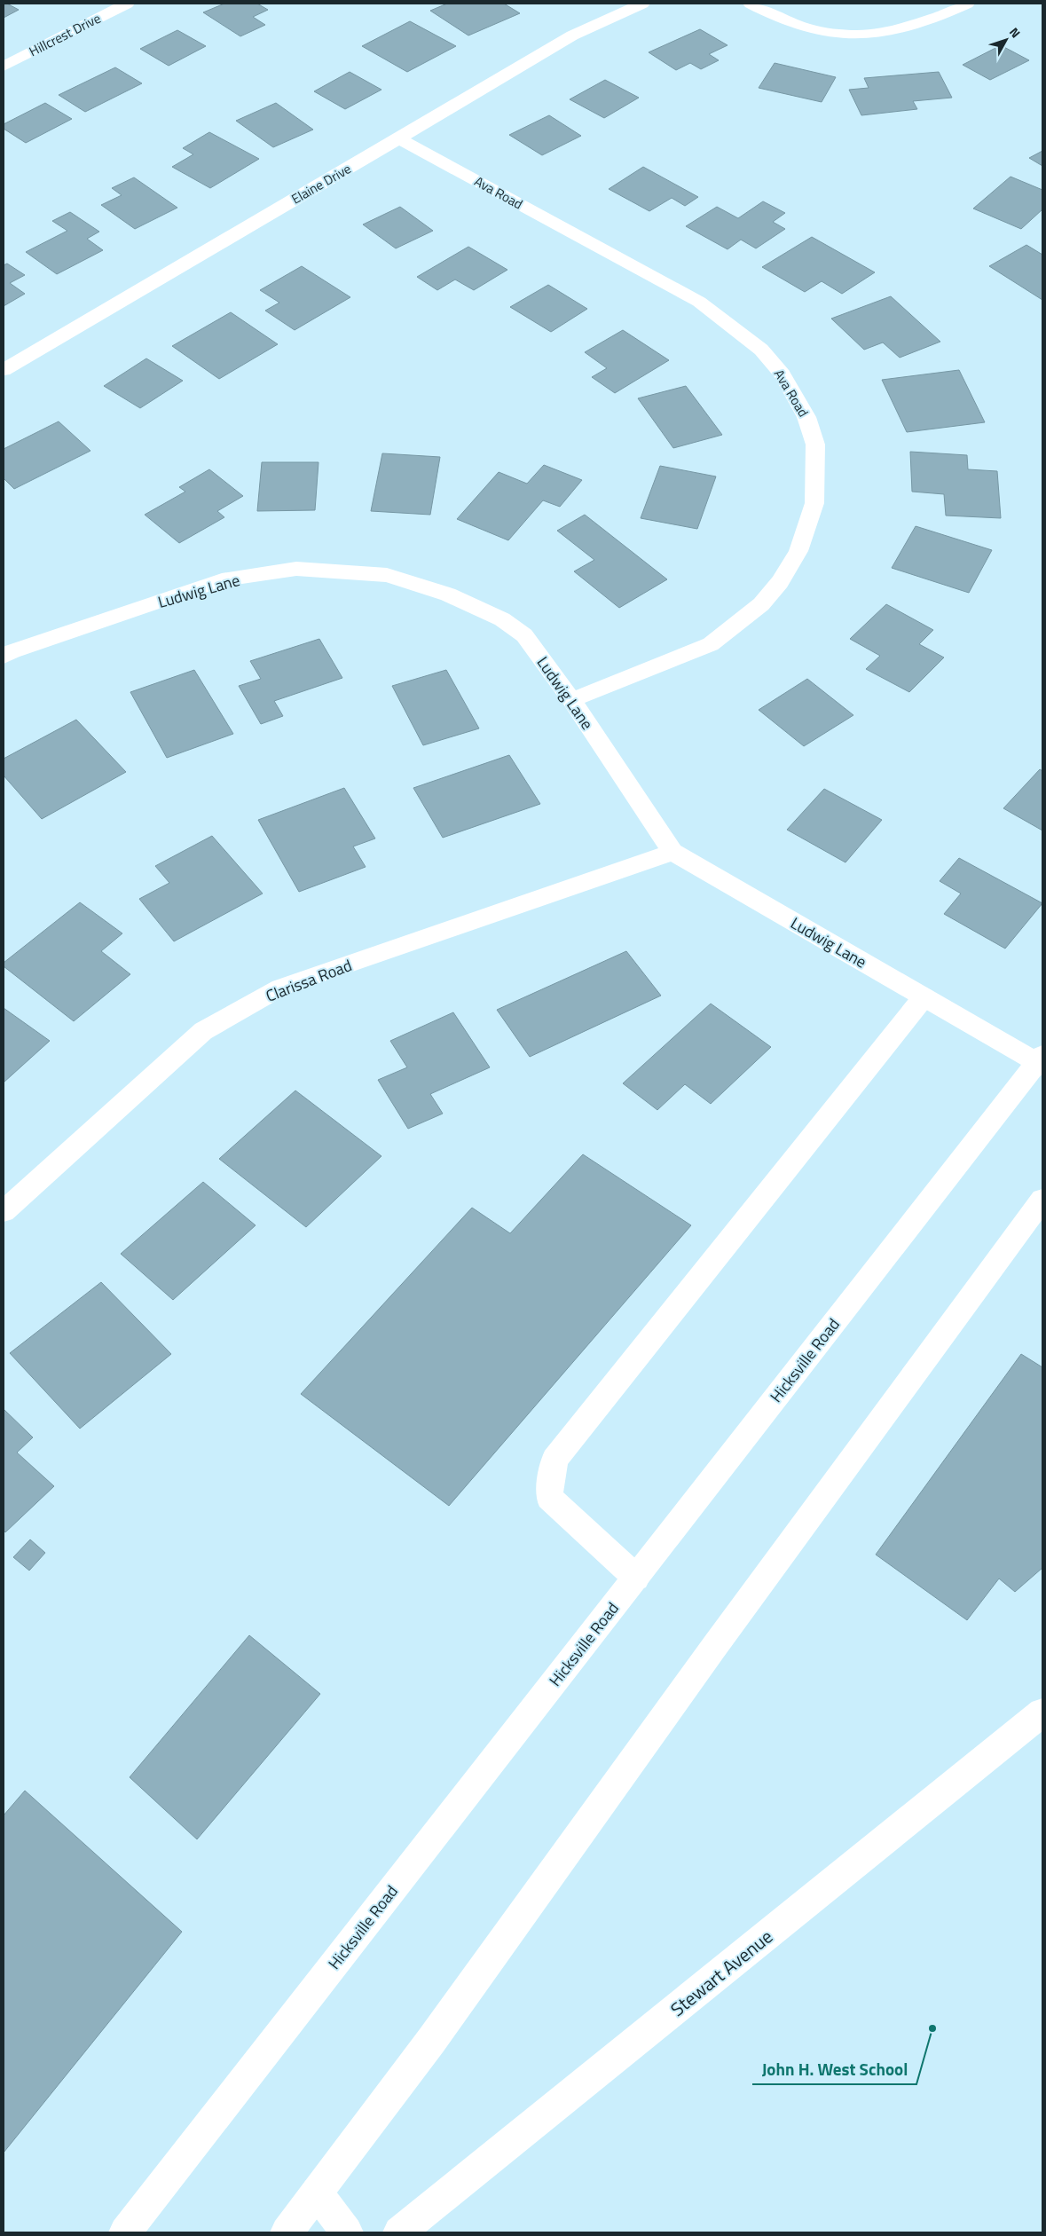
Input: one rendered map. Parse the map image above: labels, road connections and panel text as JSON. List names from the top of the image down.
{
  "streets": {
    "street": [
      "Hillcrest Drive",
      "Elaine Drive",
      "Ava Road",
      "Ludwig Lane",
      "Clarissa Road",
      "Hicksville Road",
      "Stewart Avenue"
    ]
  },
  "crossings": [
    ["Elaine Drive", "Ava Road"],
    ["Ava Road", "Ludwig Lane"],
    ["Ludwig Lane", "Clarissa Road"],
    ["Ludwig Lane", "Hicksville Road"]
  ],
  "places": ["John H. West School"],
  "north": "top right"
}
